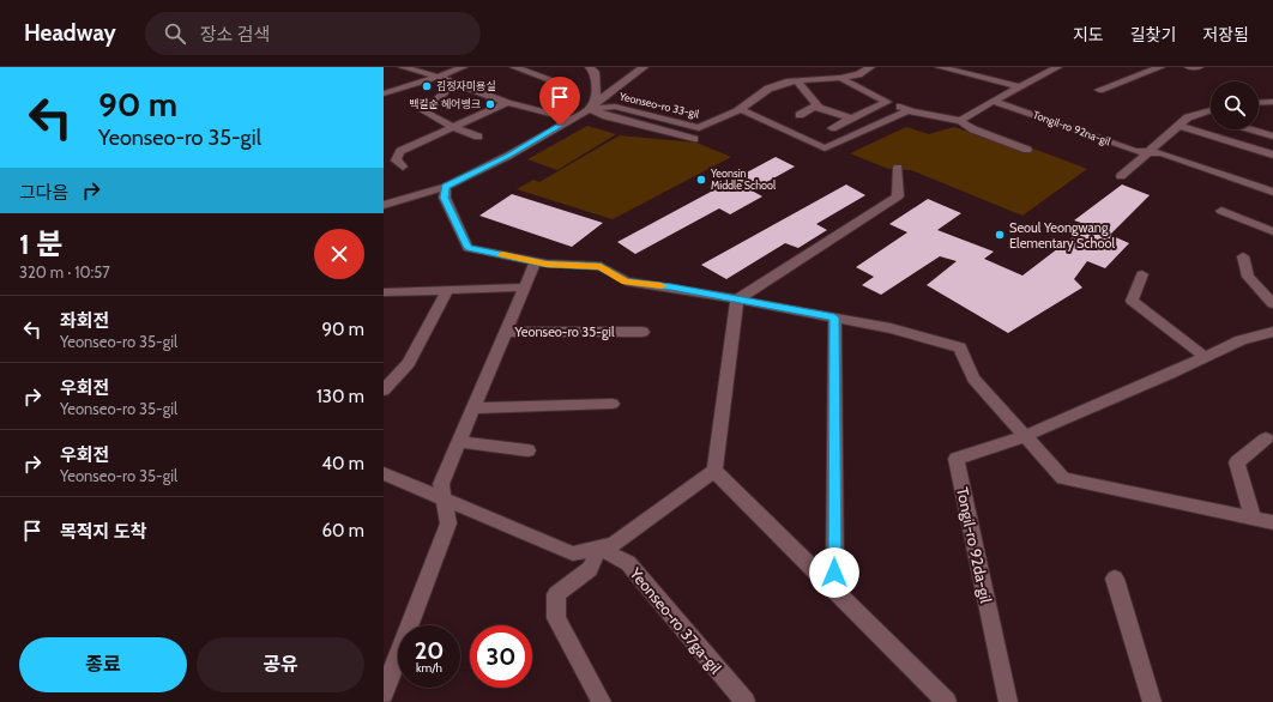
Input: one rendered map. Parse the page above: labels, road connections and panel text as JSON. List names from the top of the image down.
{
  "streets": {
    "street": [
      "Yeonseo-ro 33-gil",
      "Tongil-ro 92na-gil",
      "Yeonseo-ro 35-gil",
      "Tongil-ro 92da-gil",
      "Yeonseo-ro 37ga-gil"
    ]
  },
  "places": [
    "김정자미용실",
    "백길순 헤어뱅크",
    "Yeonsin Middle School",
    "Seoul Yeongwang Elementary School"
  ],
  "page": {
    "header": "Headway",
    "search": "장소 검색",
    "nav": ["지도", "길찾기", "저장됨"],
    "turn": ["90 m", "Yeonseo-ro 35-gil"],
    "then": "그다음",
    "heading": ["1 분", "320 m · 10:57"],
    "list": [
      {
        "name": "좌회전",
        "note": "Yeonseo-ro 35-gil",
        "value": "90 m"
      },
      {
        "name": "우회전",
        "note": "Yeonseo-ro 35-gil",
        "value": "130 m"
      },
      {
        "name": "우회전",
        "note": "Yeonseo-ro 35-gil",
        "value": "40 m"
      },
      {
        "name": "목적지 도착",
        "value": "60 m"
      }
    ],
    "speed": "20 km/h",
    "limit": "30",
    "buttons": ["종료", "공유"]
  }
}
